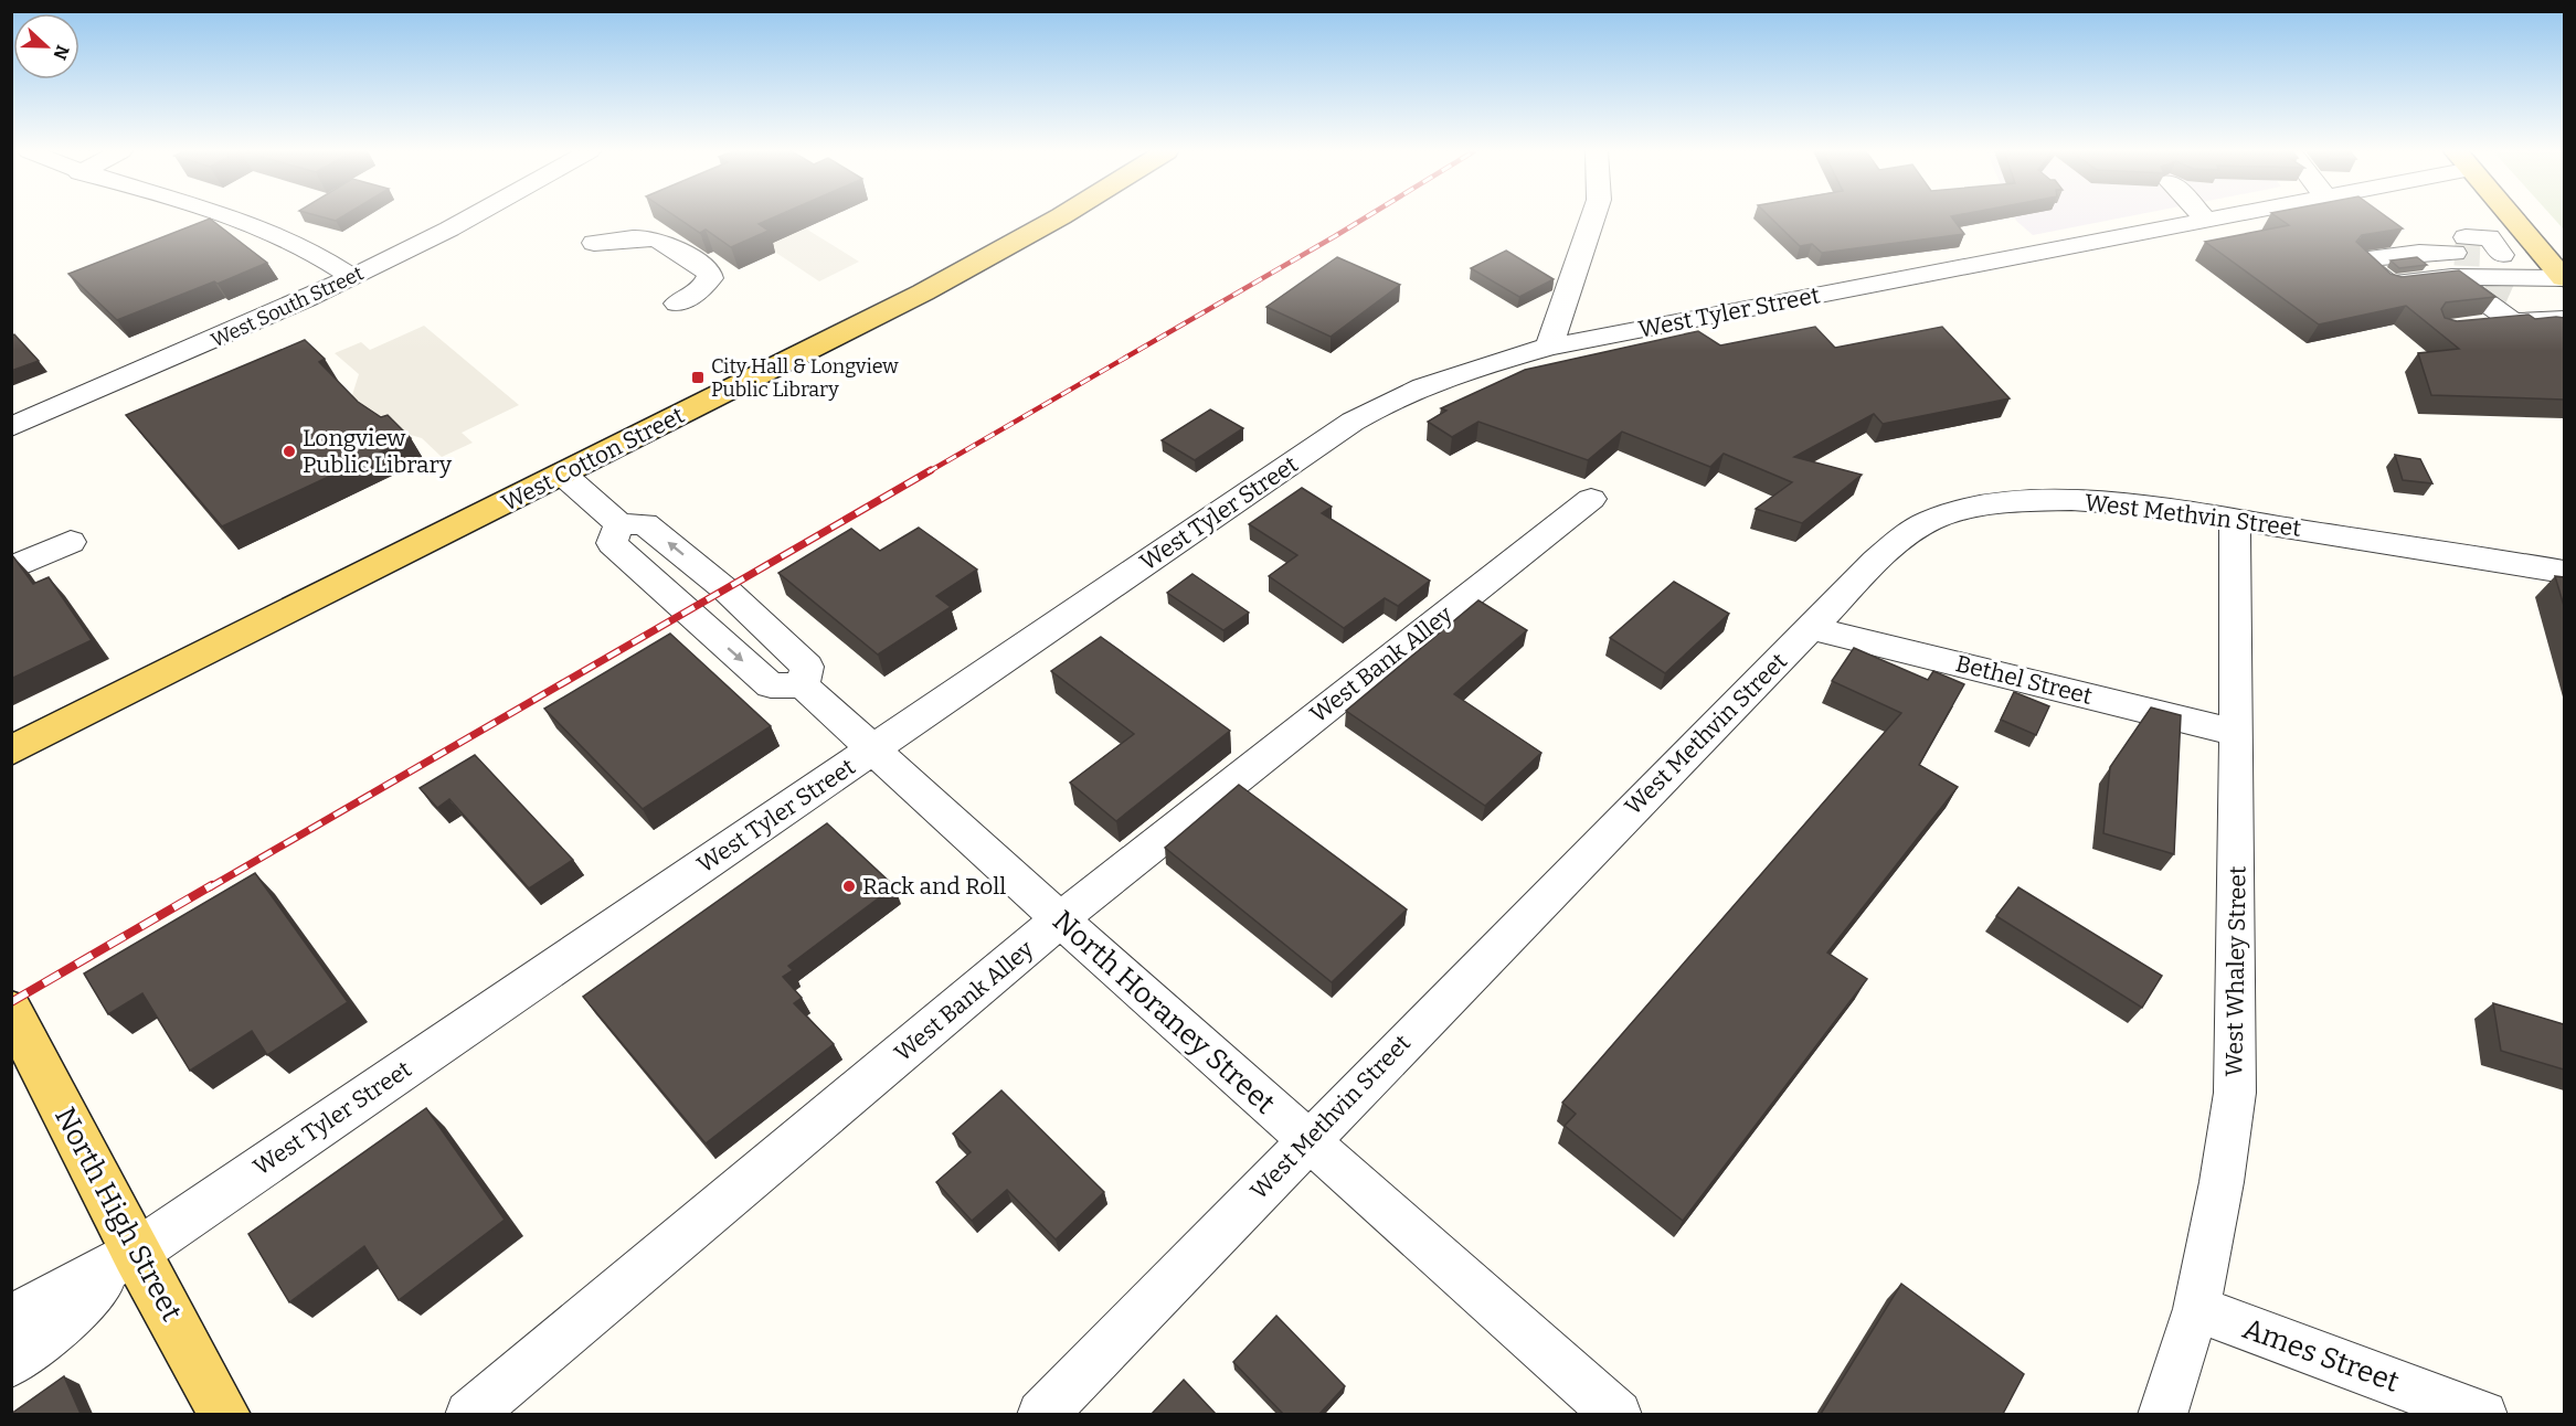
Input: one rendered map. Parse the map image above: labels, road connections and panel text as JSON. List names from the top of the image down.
{
  "streets": {
    "main road": ["West Cotton Street", "North High Street"],
    "street": [
      "West South Street",
      "West Tyler Street",
      "West Methvin Street",
      "West Bank Alley",
      "Bethel Street",
      "West Whaley Street",
      "North Horaney Street",
      "Ames Street"
    ]
  },
  "crossings": [
    ["West Tyler Street", "North Horaney Street"],
    ["West Tyler Street", "North High Street"],
    ["West Methvin Street", "Bethel Street"],
    ["West Methvin Street", "West Whaley Street"],
    ["West Methvin Street", "North Horaney Street"],
    ["West Bank Alley", "North Horaney Street"],
    ["Bethel Street", "West Whaley Street"],
    ["West Whaley Street", "Ames Street"]
  ],
  "places": {
    "transit": ["City Hall & Longview Public Library"],
    "other": ["Longview Public Library", "Rack and Roll"]
  },
  "north": "right"
}
